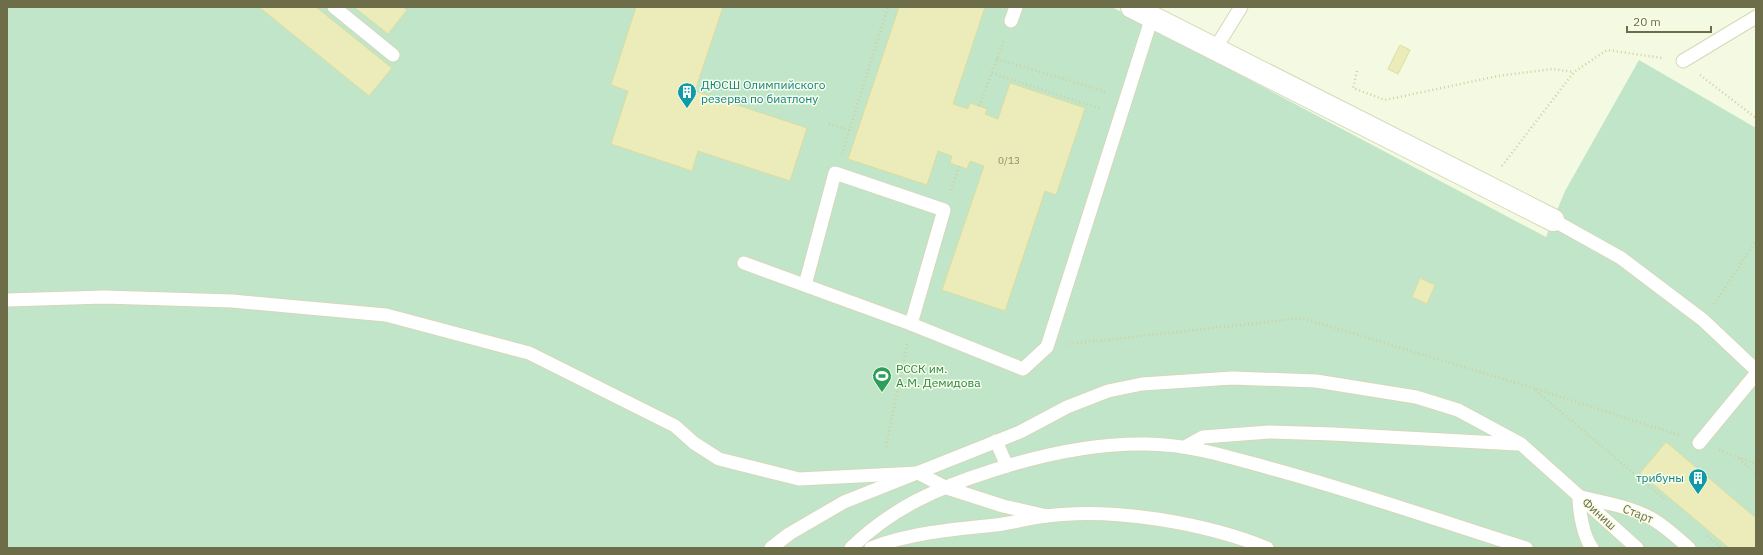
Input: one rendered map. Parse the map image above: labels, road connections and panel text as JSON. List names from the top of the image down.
{
  "streets": {
    "lane": ["Финиш", "Старт"]
  },
  "crossings": [
    ["Финиш", "Старт"]
  ],
  "places": {
    "building": ["ДЮСШ Олимпийского резерва по биатлону", "трибуны"],
    "sports": ["РССК им. А.М. Демидова"]
  },
  "house_numbers": ["0/13"],
  "scale_bar": "20 m"
}
